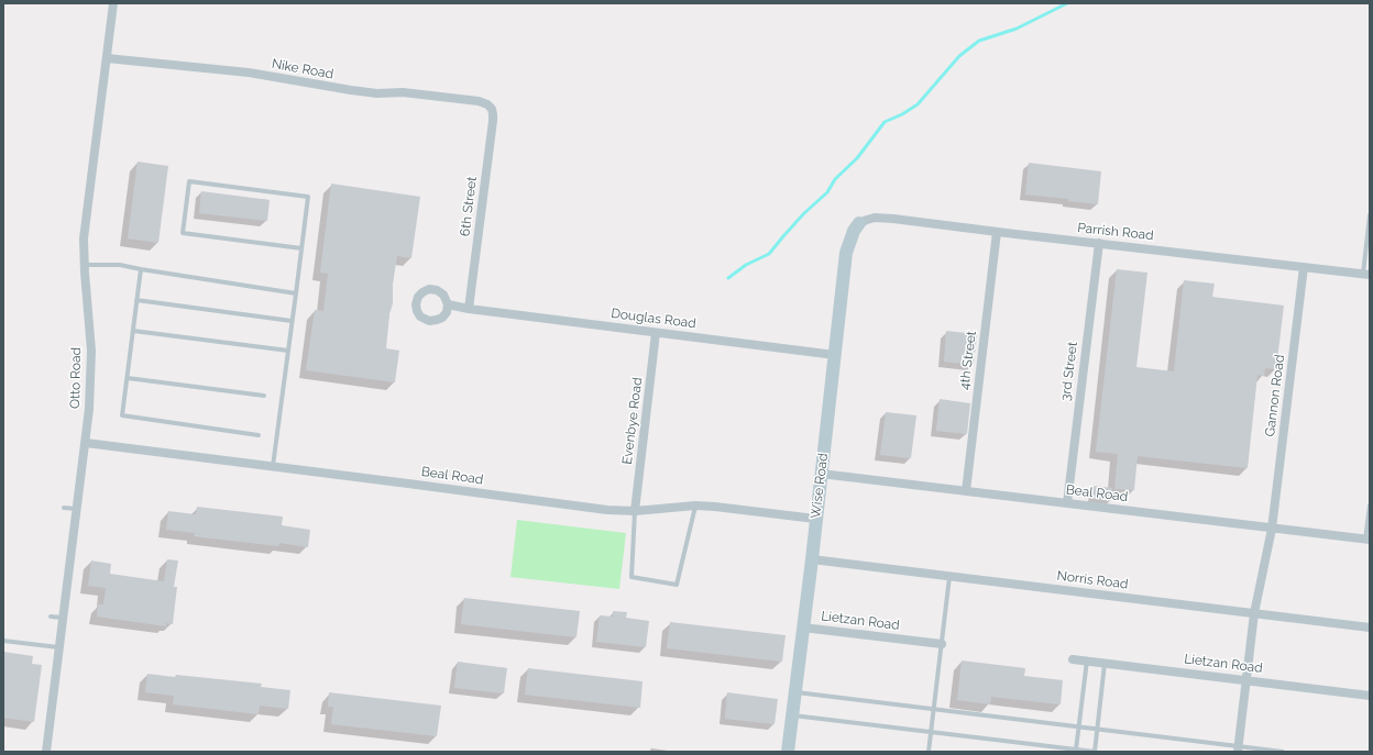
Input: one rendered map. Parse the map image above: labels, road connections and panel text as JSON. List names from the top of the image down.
{
  "streets": {
    "street": [
      "Nike Road",
      "6th Street",
      "Parrish Road",
      "Douglas Road",
      "4th Street",
      "3rd Street",
      "Otto Road",
      "Gannon Road",
      "Evenbye Road",
      "Beal Road",
      "Wise Road",
      "Norris Road",
      "Lietzan Road"
    ]
  },
  "crossings": [
    ["Nike Road", "6th Street"],
    ["Nike Road", "Otto Road"],
    ["6th Street", "Douglas Road"],
    ["Parrish Road", "4th Street"],
    ["Parrish Road", "3rd Street"],
    ["Parrish Road", "Gannon Road"],
    ["Parrish Road", "Wise Road"],
    ["Douglas Road", "Evenbye Road"],
    ["Douglas Road", "Wise Road"],
    ["4th Street", "Beal Road"],
    ["3rd Street", "Beal Road"],
    ["Otto Road", "Beal Road"],
    ["Gannon Road", "Beal Road"],
    ["Gannon Road", "Norris Road"],
    ["Gannon Road", "Lietzan Road"],
    ["Evenbye Road", "Beal Road"],
    ["Beal Road", "Wise Road"],
    ["Wise Road", "Norris Road"],
    ["Wise Road", "Lietzan Road"]
  ]
}
